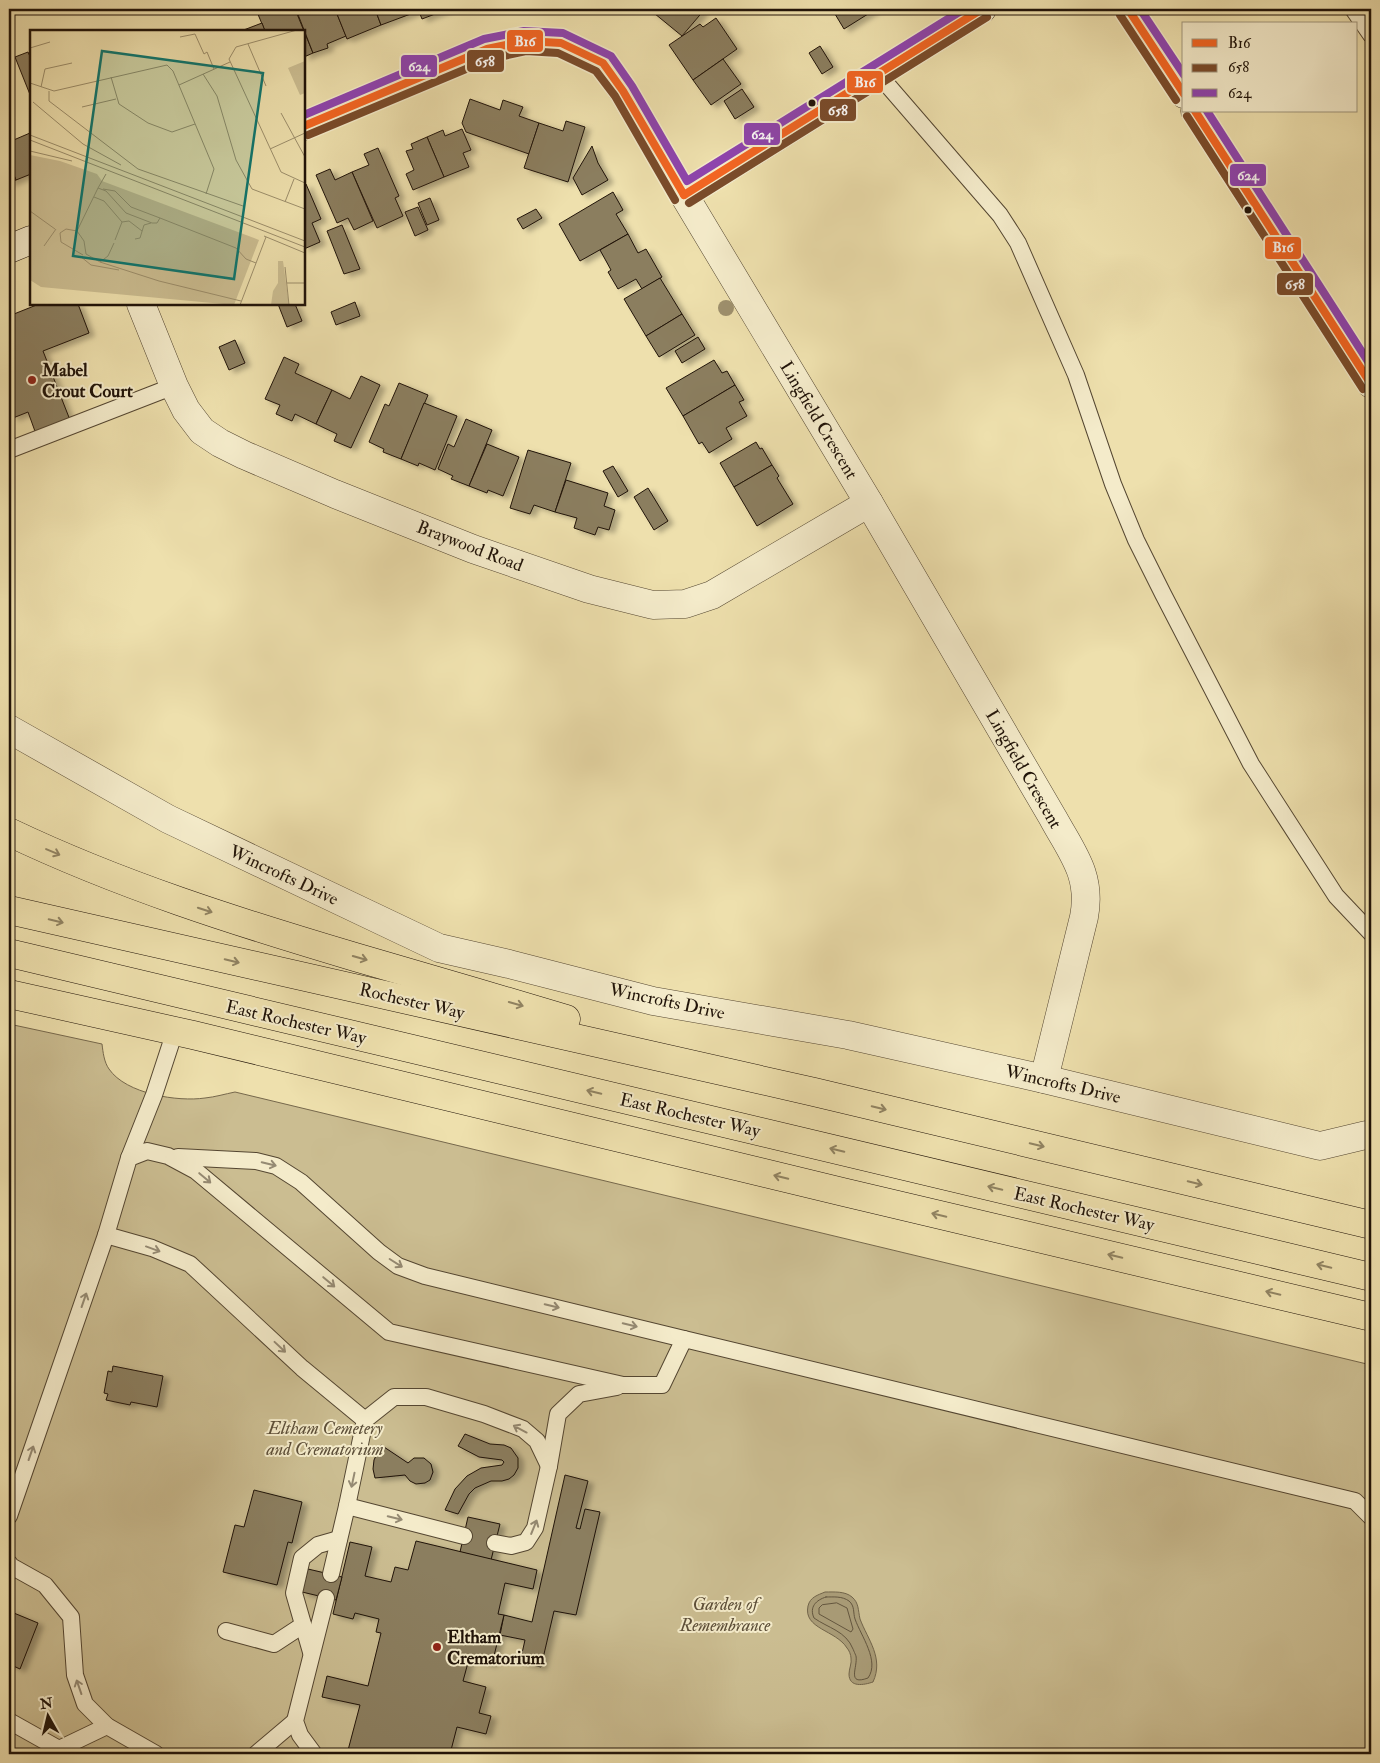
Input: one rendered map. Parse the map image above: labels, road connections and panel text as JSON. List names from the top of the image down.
{
  "streets": {
    "highway": ["Rochester Way", "East Rochester Way"],
    "street": ["Lingfield Crescent", "Braywood Road", "Wincrofts Drive"]
  },
  "crossings": [
    ["Lingfield Crescent", "Braywood Road"],
    ["Lingfield Crescent", "Wincrofts Drive"]
  ],
  "parks": ["Eltham Cemetery and Crematorium", "Garden of Remembrance"],
  "places": ["Mabel Crout Court", "Eltham Crematorium"],
  "lines": ["transit line B16", "transit line 624", "transit line 658"],
  "legend": ["B16", "658", "624"],
  "north": "top"
}
